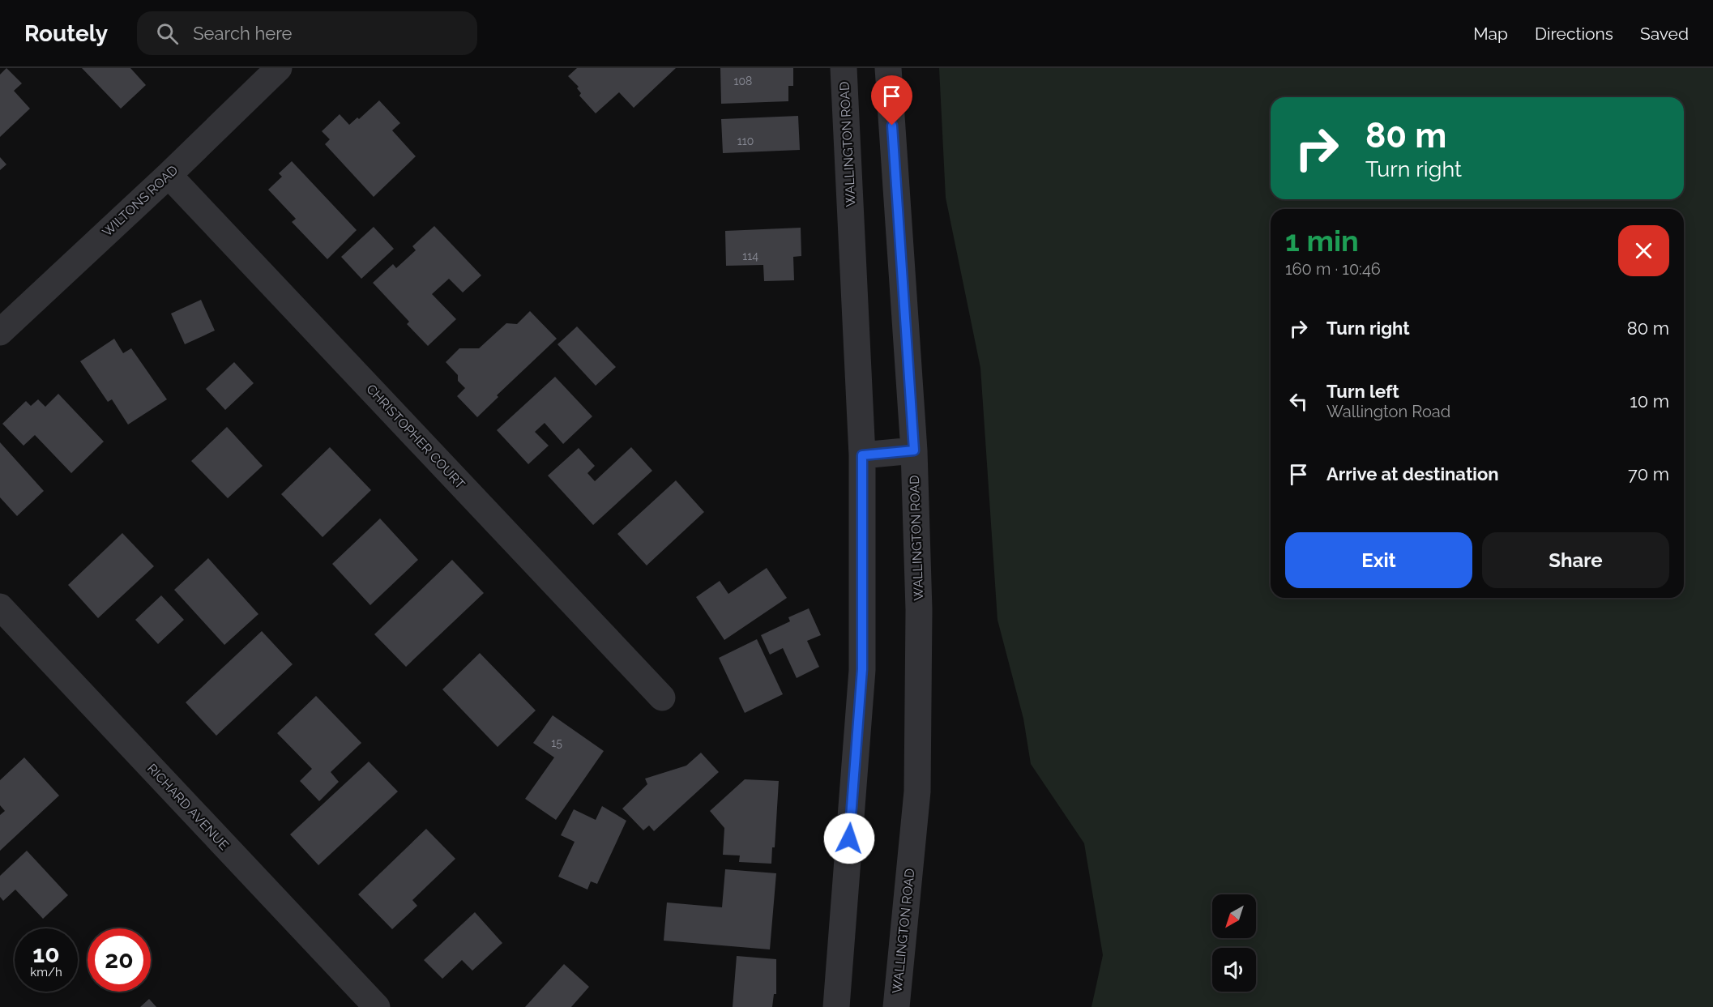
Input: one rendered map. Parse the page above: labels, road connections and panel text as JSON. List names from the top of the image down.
{
  "streets": {
    "street": [
      "WALLINGTON ROAD",
      "WILTONS ROAD",
      "CHRISTOPHER COURT",
      "RICHARD AVENUE"
    ]
  },
  "crossings": [
    ["WILTONS ROAD", "CHRISTOPHER COURT"]
  ],
  "house_numbers": [
    "108",
    "110",
    "114",
    "15"
  ],
  "north": "bottom left",
  "page": {
    "header": "Routely",
    "search": "Search here",
    "nav": ["Map", "Directions", "Saved"],
    "turn": ["80 m", "Turn right"],
    "heading": ["1 min", "160 m · 10:46"],
    "list": [
      {
        "name": "Turn right",
        "value": "80 m"
      },
      {
        "name": "Turn left",
        "note": "Wallington Road",
        "value": "10 m"
      },
      {
        "name": "Arrive at destination",
        "value": "70 m"
      }
    ],
    "buttons": ["Exit", "Share"],
    "speed": "10 km/h",
    "limit": "20"
  }
}
